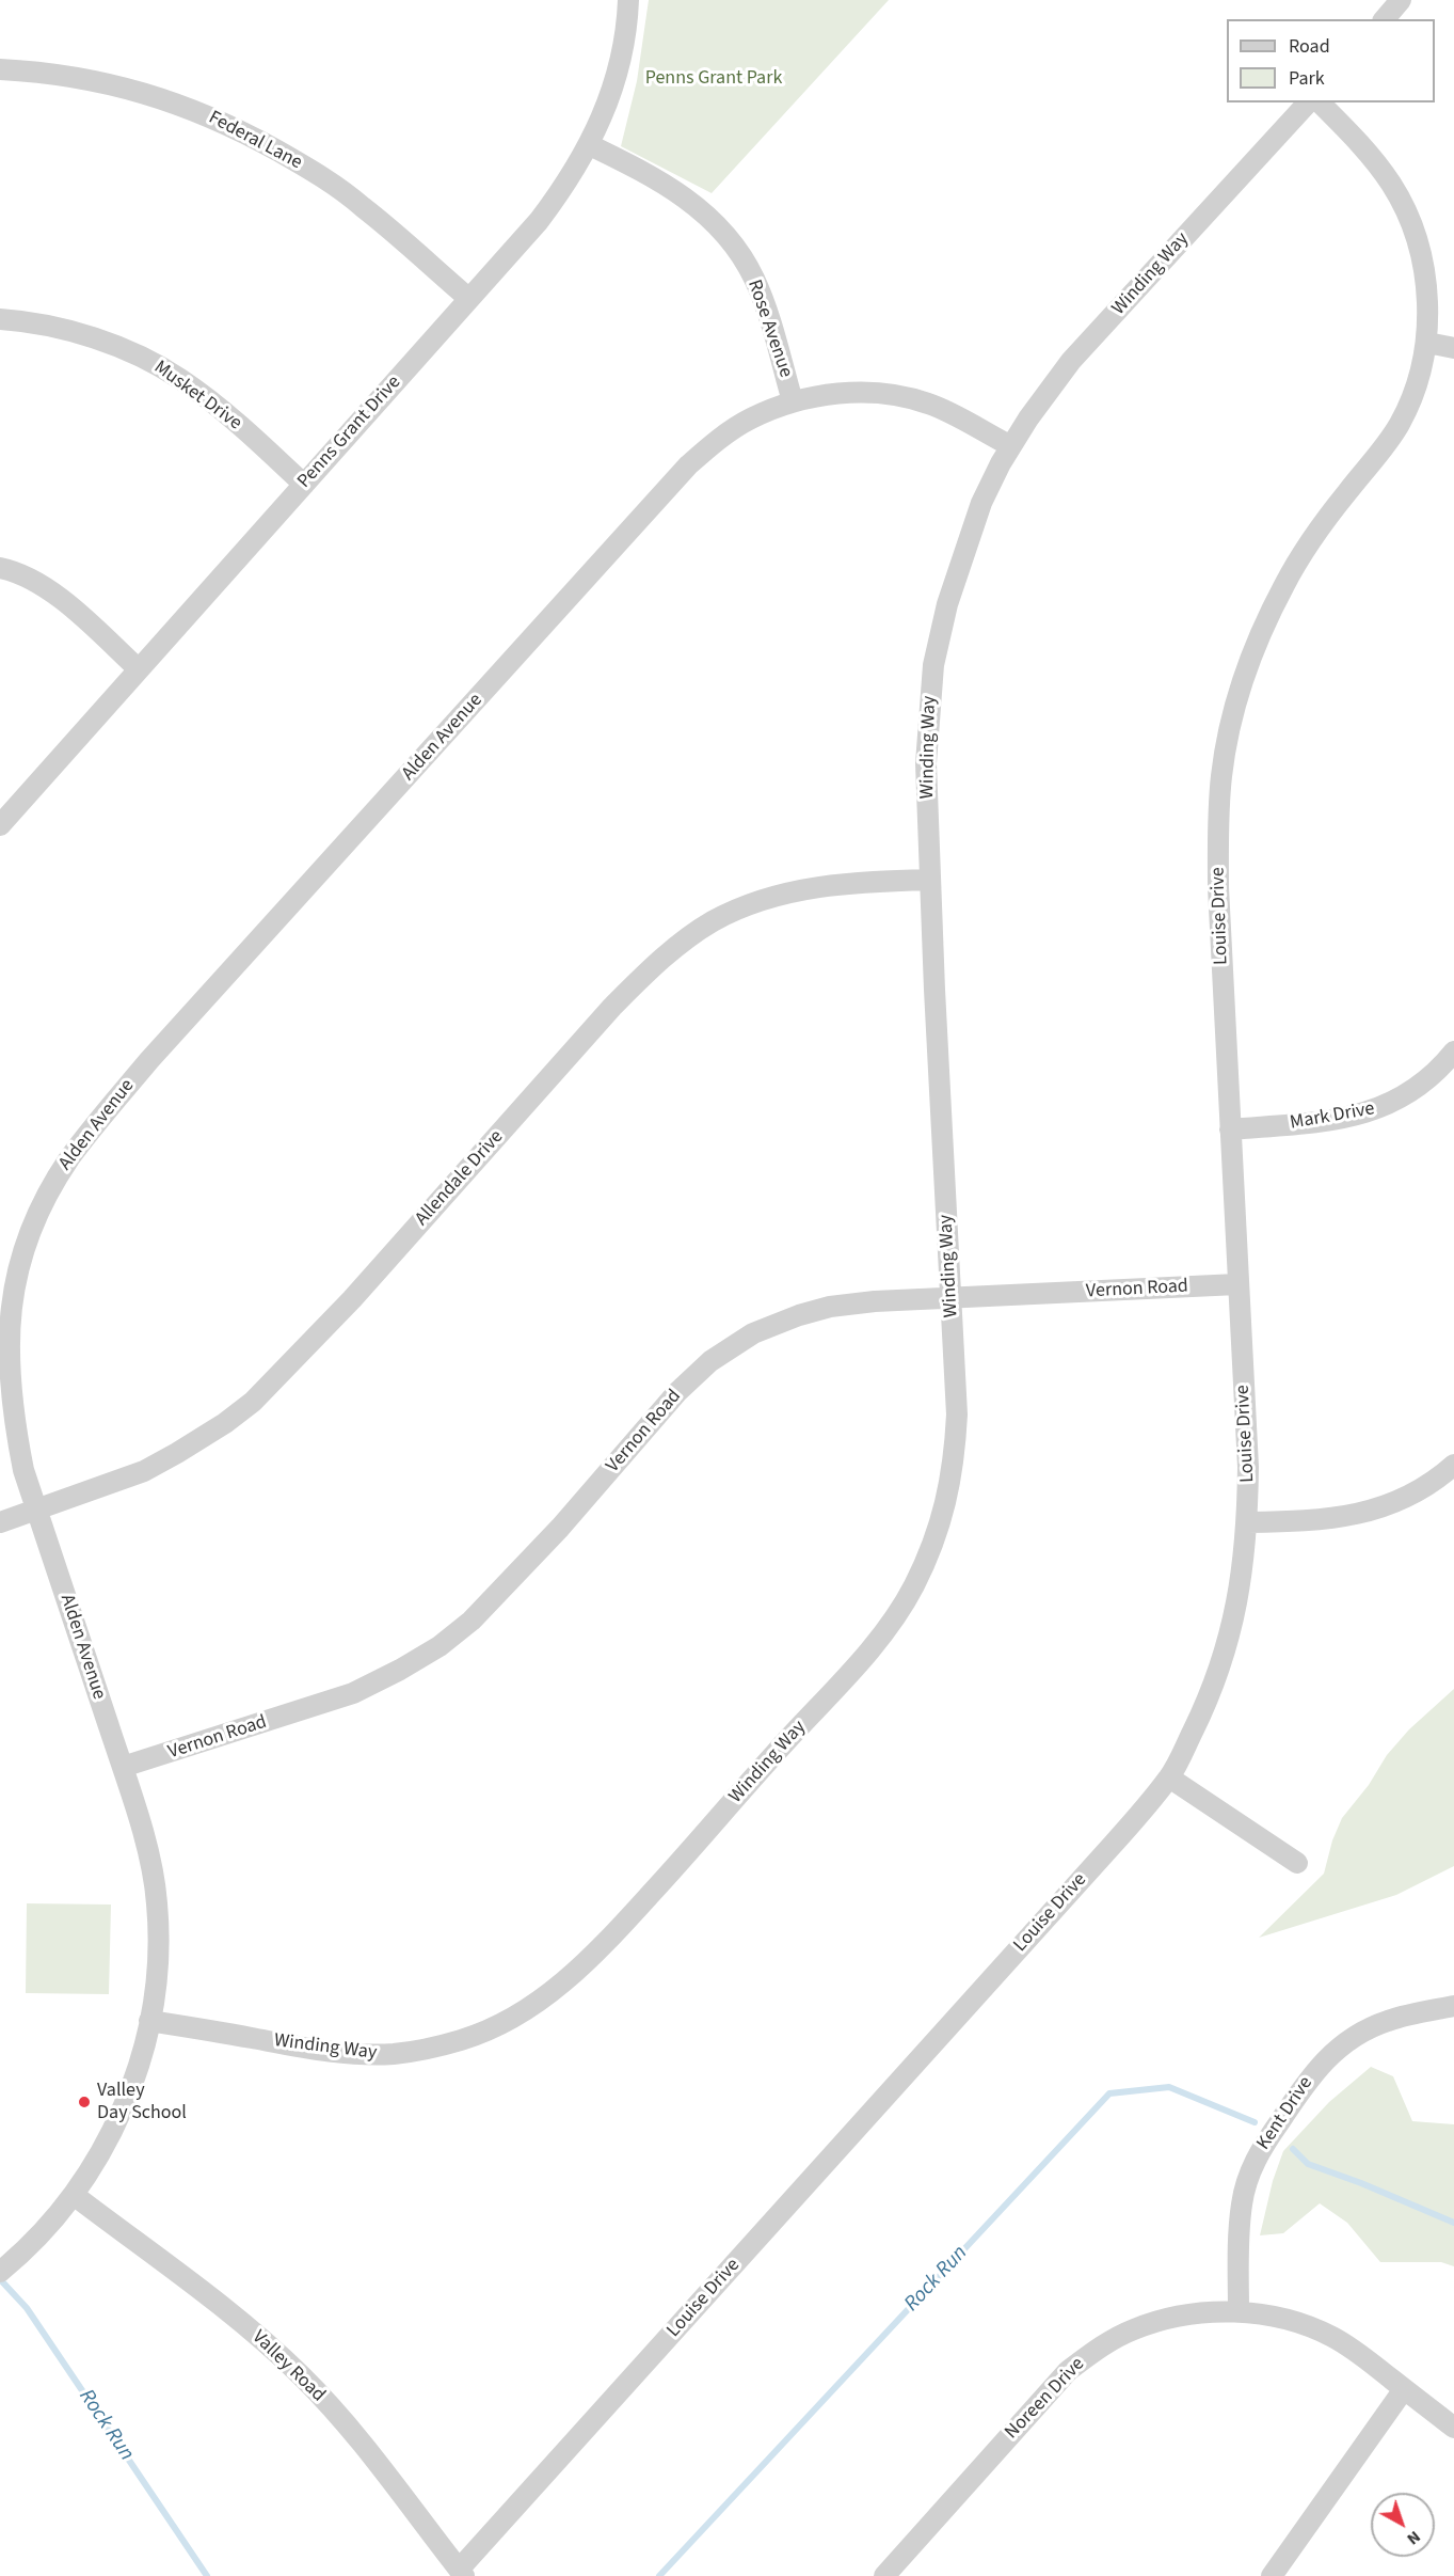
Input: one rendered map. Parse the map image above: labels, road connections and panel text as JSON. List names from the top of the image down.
{
  "streets": {
    "street": [
      "Federal Lane",
      "Winding Way",
      "Rose Avenue",
      "Musket Drive",
      "Penns Grant Drive",
      "Alden Avenue",
      "Louise Drive",
      "Mark Drive",
      "Allendale Drive",
      "Vernon Road",
      "Kent Drive",
      "Valley Road",
      "Noreen Drive"
    ]
  },
  "crossings": [
    ["Federal Lane", "Penns Grant Drive"],
    ["Winding Way", "Alden Avenue"],
    ["Winding Way", "Allendale Drive"],
    ["Winding Way", "Vernon Road"],
    ["Rose Avenue", "Penns Grant Drive"],
    ["Rose Avenue", "Alden Avenue"],
    ["Musket Drive", "Penns Grant Drive"],
    ["Alden Avenue", "Allendale Drive"],
    ["Alden Avenue", "Vernon Road"],
    ["Alden Avenue", "Valley Road"],
    ["Louise Drive", "Mark Drive"],
    ["Louise Drive", "Vernon Road"],
    ["Louise Drive", "Valley Road"],
    ["Kent Drive", "Noreen Drive"]
  ],
  "water": ["Rock Run"],
  "parks": ["Penns Grant Park"],
  "places": ["Valley Day School"],
  "legend": ["Road", "Park"],
  "north": "bottom right"
}
